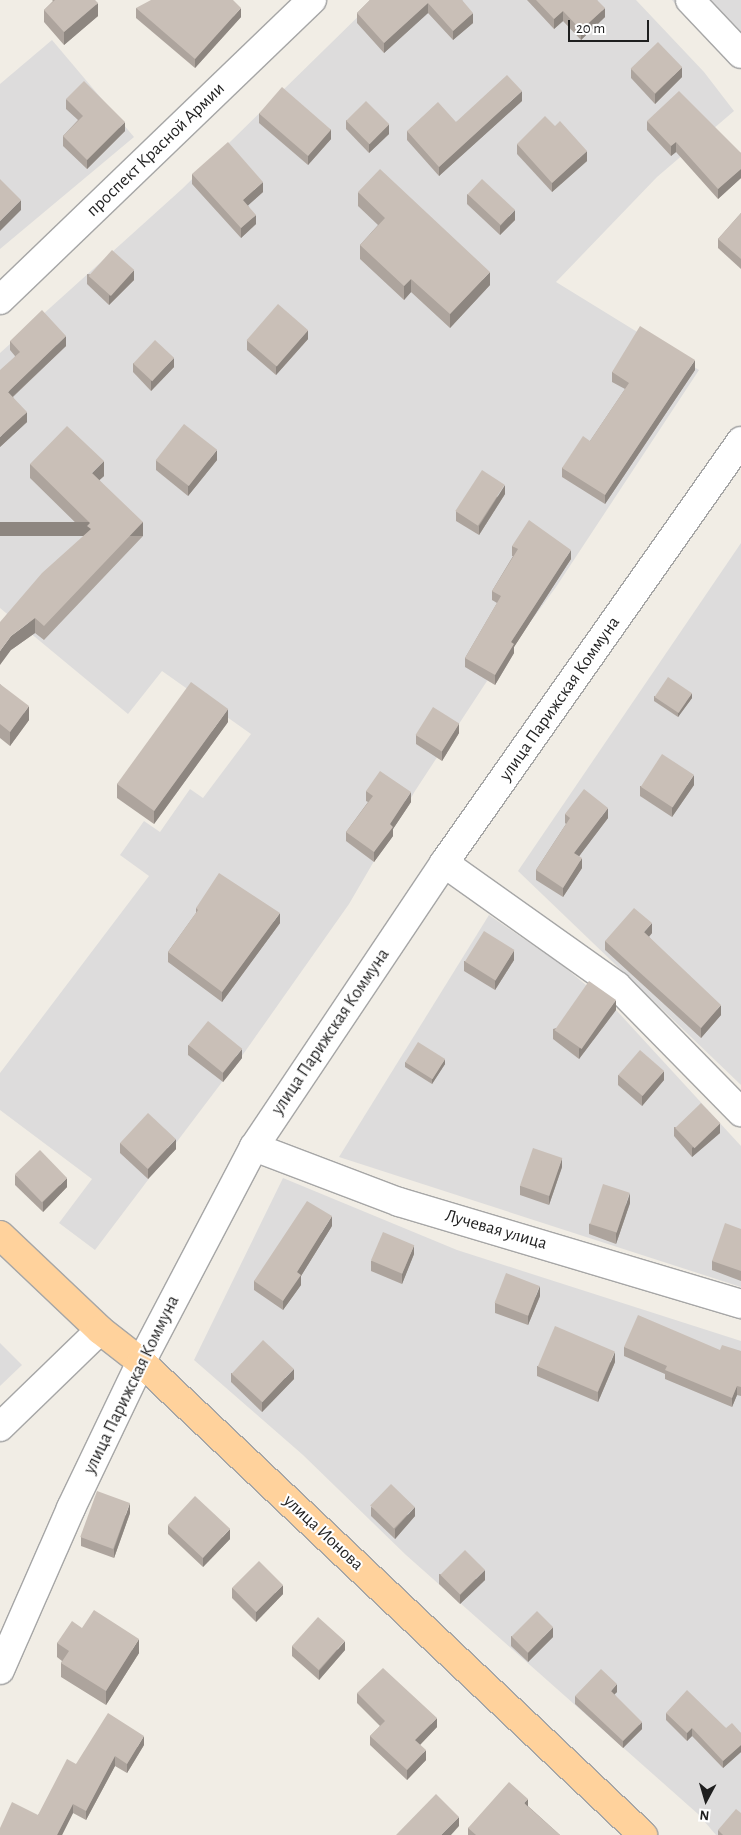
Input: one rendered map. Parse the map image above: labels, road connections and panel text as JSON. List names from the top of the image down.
{
  "streets": {
    "main road": ["улица Ионова"],
    "street": ["проспект Красной Армии", "улица Парижская Коммуна", "Лучевая улица"]
  },
  "crossings": [
    ["улица Парижская Коммуна", "Лучевая улица"],
    ["улица Парижская Коммуна", "улица Ионова"]
  ],
  "scale_bar": "20 m",
  "north": "bottom"
}
